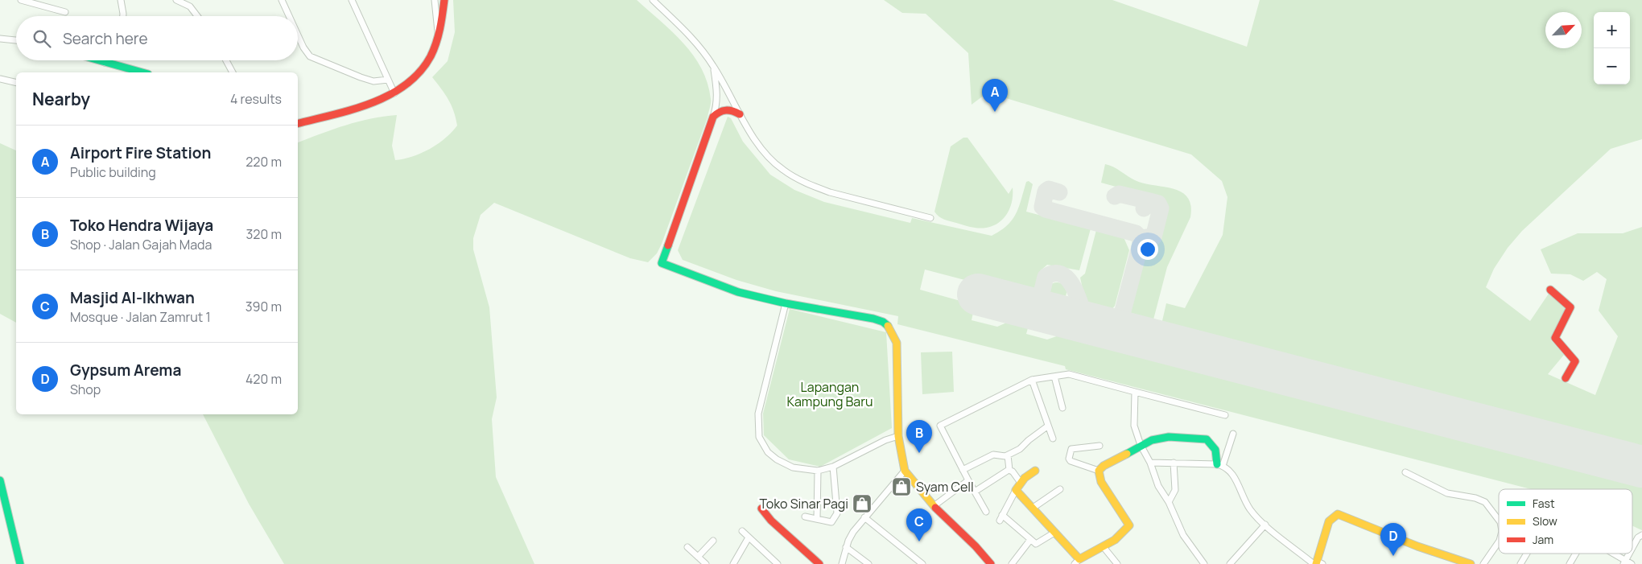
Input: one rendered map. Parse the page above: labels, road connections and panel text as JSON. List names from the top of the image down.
{
  "parks": ["Lapangan Kampung Baru"],
  "places": {
    "shop": ["Syam Cell", "Toko Sinar Pagi"]
  },
  "legend": ["Fast", "Slow", "Jam"],
  "north": "top right",
  "page": {
    "map_buttons": ["+", "−"],
    "search": "Search here",
    "heading": ["Nearby", "4 results"],
    "pins": [
      "A",
      "B",
      "C",
      "D"
    ],
    "list": [
      {
        "mark": "A",
        "name": "Airport Fire Station",
        "note": "Public building",
        "value": "220 m"
      },
      {
        "mark": "B",
        "name": "Toko Hendra Wijaya",
        "note": "Shop · Jalan Gajah Mada",
        "value": "320 m"
      },
      {
        "mark": "C",
        "name": "Masjid Al-Ikhwan",
        "note": "Mosque · Jalan Zamrut 1",
        "value": "390 m"
      },
      {
        "mark": "D",
        "name": "Gypsum Arema",
        "note": "Shop",
        "value": "420 m"
      }
    ]
  }
}
